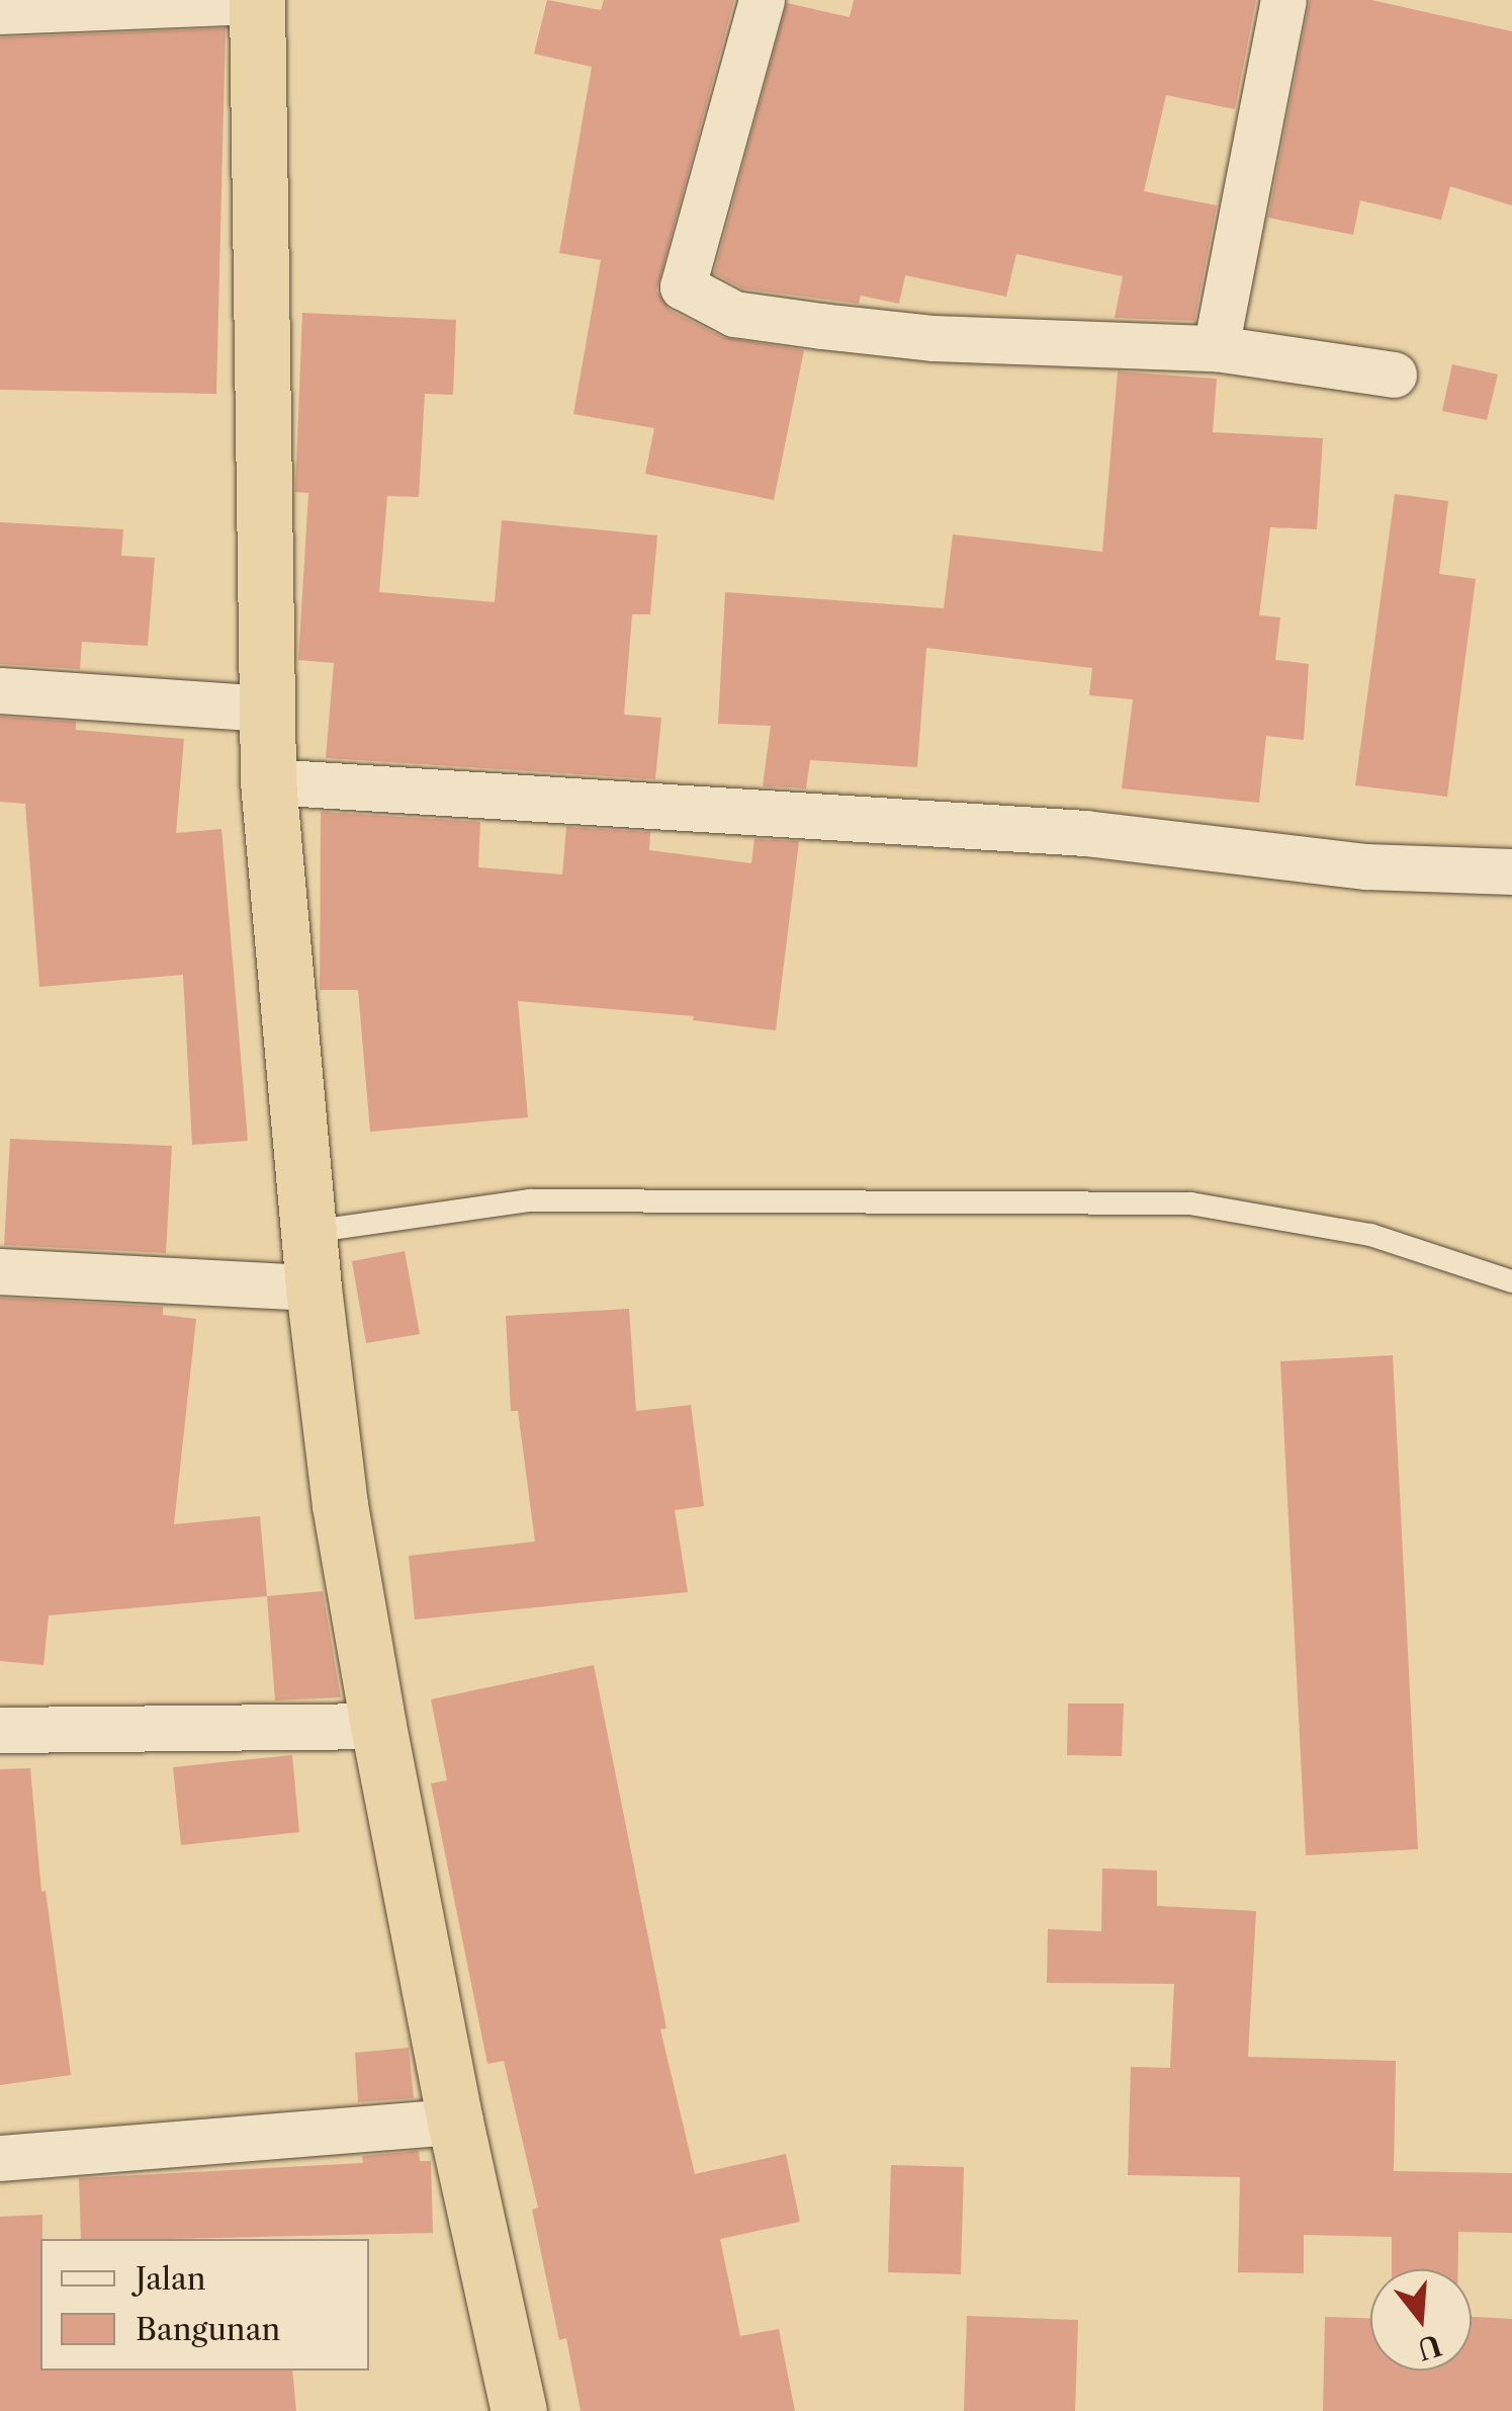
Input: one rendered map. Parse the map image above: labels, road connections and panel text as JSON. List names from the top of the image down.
{
  "legend": ["Jalan", "Bangunan"],
  "north": "bottom"
}
